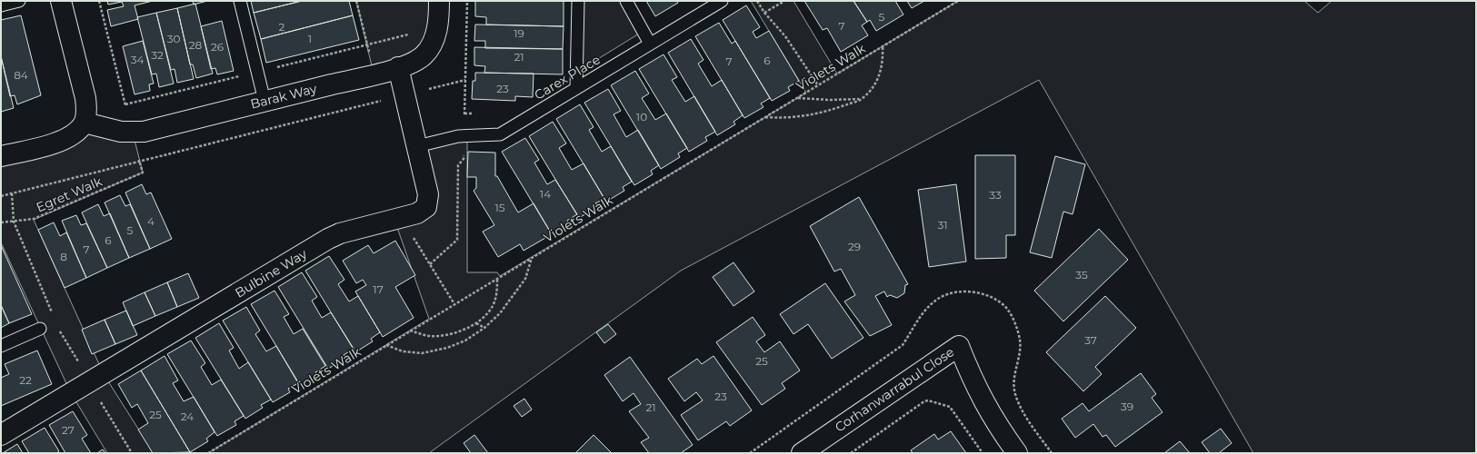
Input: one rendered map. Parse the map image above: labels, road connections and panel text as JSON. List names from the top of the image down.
{
  "streets": {
    "street": ["Barak Way", "Bulbine Way", "Corhanwarrabul Close"],
    "lane": ["Carex Place"],
    "path": ["Violets Walk", "Egret Walk"]
  },
  "crossings": [
    ["Carex Place", "Bulbine Way"],
    ["Barak Way", "Bulbine Way"]
  ],
  "house_numbers": [
    "5",
    "7",
    "2",
    "19",
    "30",
    "1",
    "28",
    "26",
    "32",
    "21",
    "34",
    "6",
    "7",
    "84",
    "23",
    "10",
    "14",
    "33",
    "15",
    "4",
    "31",
    "5",
    "6",
    "29",
    "7",
    "8",
    "35",
    "17",
    "37",
    "25",
    "22",
    "23",
    "39",
    "21",
    "25",
    "24",
    "27"
  ]
}
